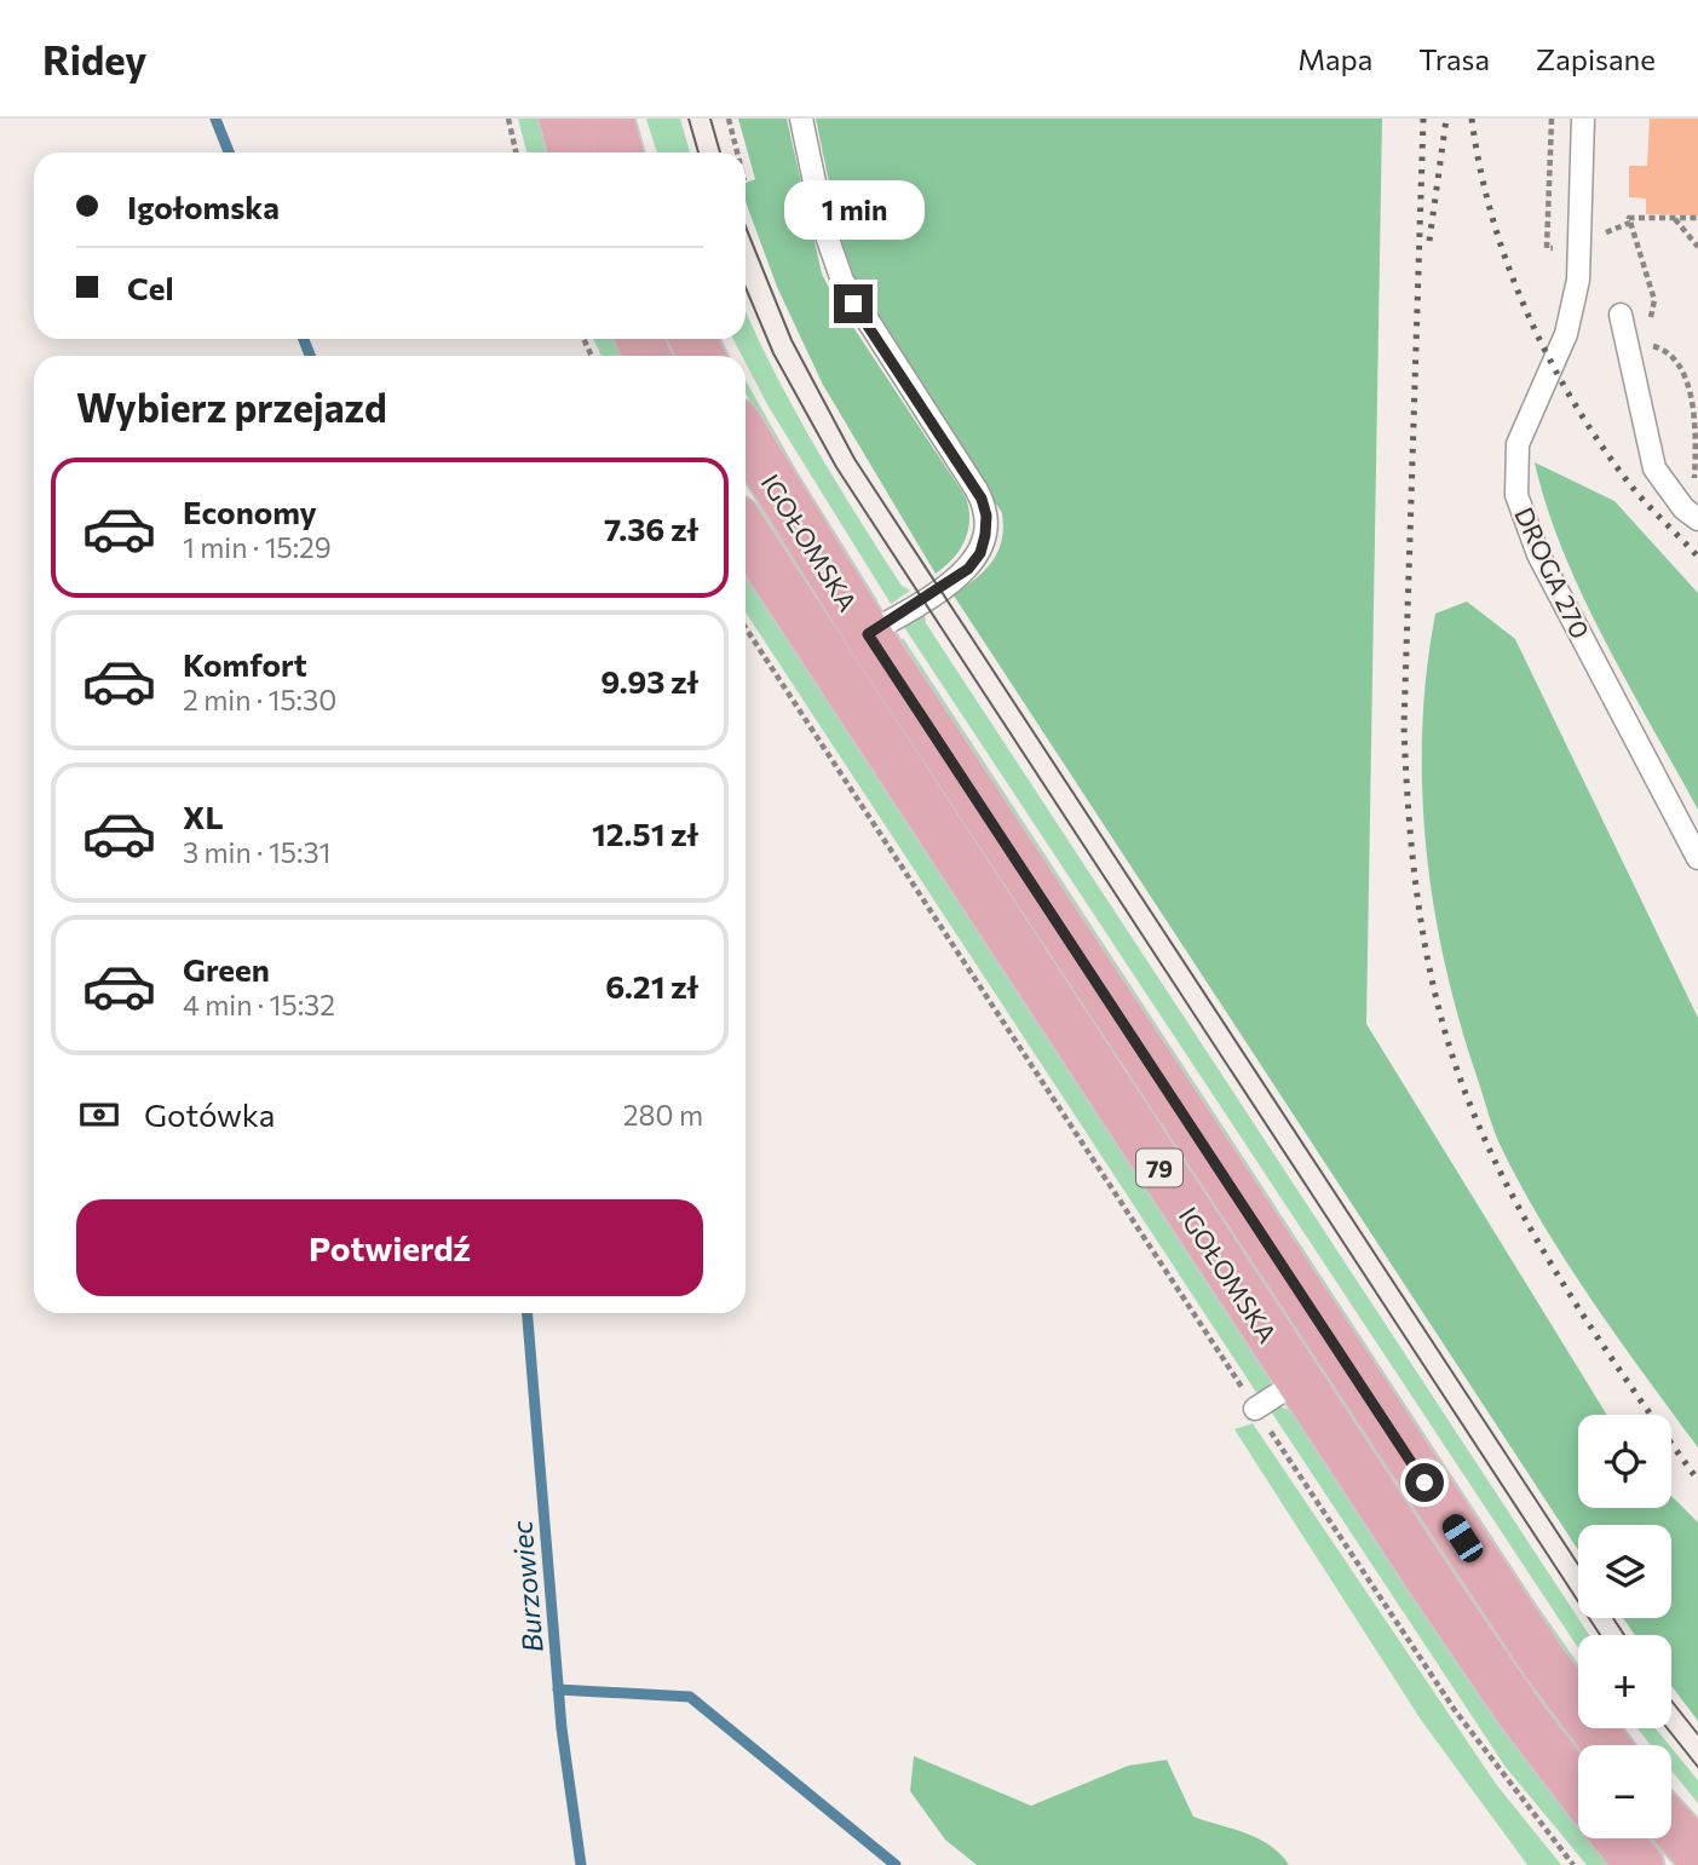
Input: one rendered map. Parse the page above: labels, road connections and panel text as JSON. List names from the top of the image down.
{
  "streets": {
    "main road": ["IGOŁOMSKA", "79"],
    "lane": ["DROGA 270"]
  },
  "water": ["Burzowiec"],
  "page": {
    "header": "Ridey",
    "nav": ["Mapa", "Trasa", "Zapisane"],
    "banner": ["Igołomska", "Cel"],
    "bubble": "1 min",
    "heading": "Wybierz przejazd",
    "list": [
      {
        "name": "Economy",
        "note": "1 min · 15:29",
        "value": "7.36 zł"
      },
      {
        "name": "Komfort",
        "note": "2 min · 15:30",
        "value": "9.93 zł"
      },
      {
        "name": "XL",
        "note": "3 min · 15:31",
        "value": "12.51 zł"
      },
      {
        "name": "Green",
        "note": "4 min · 15:32",
        "value": "6.21 zł"
      }
    ],
    "pay": ["Gotówka", "280 m"],
    "buttons": "Potwierdź",
    "map_buttons": ["+", "−"]
  }
}
